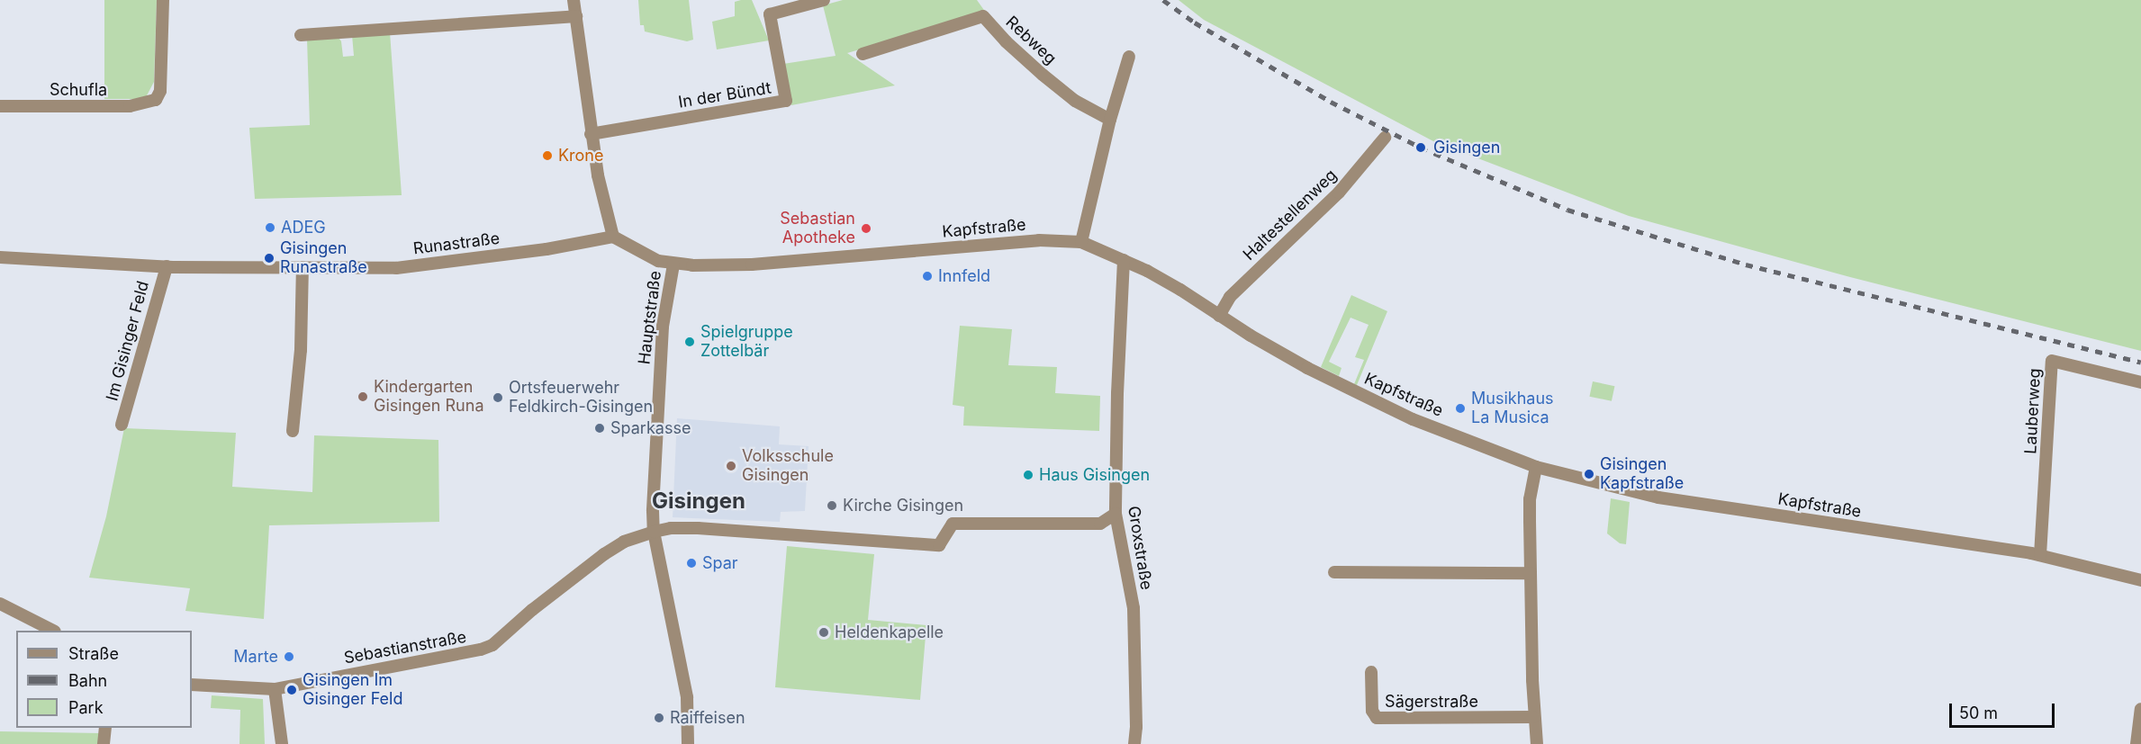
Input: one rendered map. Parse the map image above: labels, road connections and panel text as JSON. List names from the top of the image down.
{
  "streets": {
    "street": [
      "Rebweg",
      "Schufla",
      "In der Bündt",
      "Haltestellenweg",
      "Kapfstraße",
      "Runastraße",
      "Hauptstraße",
      "Im Gisinger Feld",
      "Lauberweg",
      "Groxstraße",
      "Sebastianstraße",
      "Sägerstraße"
    ]
  },
  "crossings": [
    ["Haltestellenweg", "Kapfstraße"],
    ["Kapfstraße", "Hauptstraße"],
    ["Kapfstraße", "Lauberweg"],
    ["Kapfstraße", "Groxstraße"],
    ["Runastraße", "Hauptstraße"],
    ["Runastraße", "Im Gisinger Feld"],
    ["Hauptstraße", "Sebastianstraße"],
    ["Groxstraße", "Sebastianstraße"]
  ],
  "districts": ["Gisingen"],
  "places": [
    "Gisingen",
    "Krone",
    "ADEG",
    "Sebastian Apotheke",
    "Gisingen Runastraße",
    "Innfeld",
    "Spielgruppe Zottelbär",
    "Kindergarten Gisingen Runa",
    "Ortsfeuerwehr Feldkirch-Gisingen",
    "Musikhaus La Musica",
    "Sparkasse",
    "Volksschule Gisingen",
    "Gisingen Kapfstraße",
    "Haus Gisingen",
    "Kirche Gisingen",
    "Spar",
    "Heldenkapelle",
    "Marte",
    "Gisingen Im Gisinger Feld",
    "Raiffeisen"
  ],
  "legend": ["Straße", "Bahn", "Park"],
  "scale_bar": "50 m"
}
